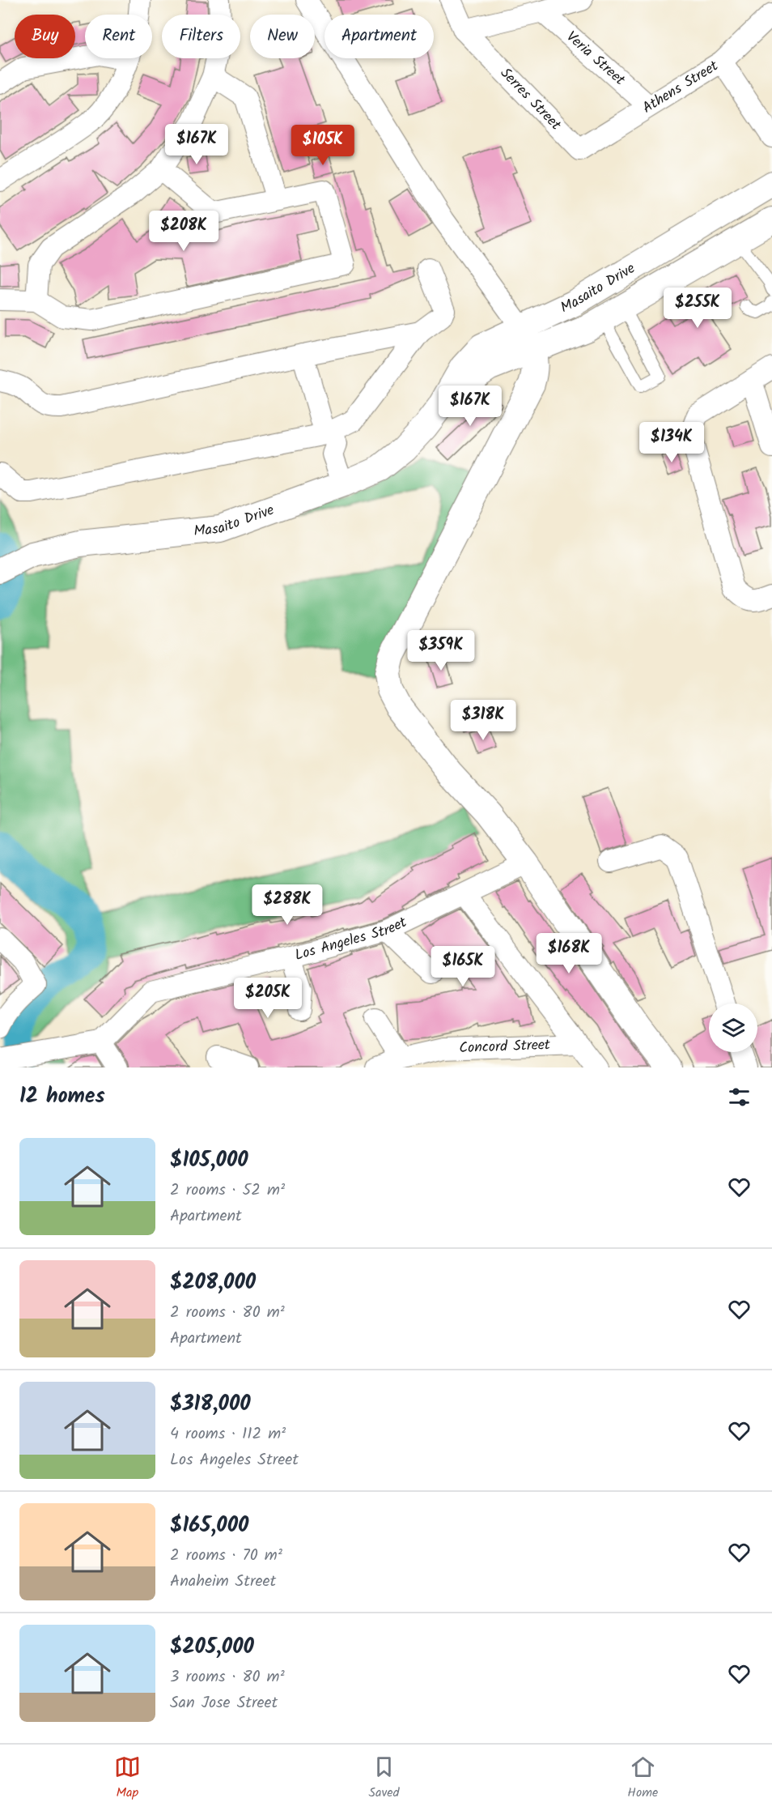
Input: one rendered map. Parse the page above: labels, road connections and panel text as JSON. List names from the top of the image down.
{
  "streets": {
    "street": [
      "Veria Street",
      "Athens Street",
      "Serres Street",
      "Masaito Drive",
      "Los Angeles Street",
      "Concord Street"
    ]
  },
  "crossings": [
    ["Veria Street", "Athens Street"],
    ["Athens Street", "Serres Street"]
  ],
  "page": {
    "chip": [
      "Buy",
      "Rent",
      "Filters",
      "New",
      "Apartment"
    ],
    "price": [
      "$167K",
      "$105K",
      "$208K",
      "$255K",
      "$167K",
      "$134K",
      "$359K",
      "$318K",
      "$288K",
      "$168K",
      "$165K",
      "$205K"
    ],
    "heading": "12 homes",
    "list": [
      {
        "name": "$105,000",
        "note": "2 rooms · 52 m² · Apartment"
      },
      {
        "name": "$208,000",
        "note": "2 rooms · 80 m² · Apartment"
      },
      {
        "name": "$318,000",
        "note": "4 rooms · 112 m² · Los Angeles Street"
      },
      {
        "name": "$165,000",
        "note": "2 rooms · 70 m² · Anaheim Street"
      },
      {
        "name": "$205,000",
        "note": "3 rooms · 80 m² · San Jose Street"
      }
    ],
    "tabs": ["Map", "Saved", "Home"]
  }
}
